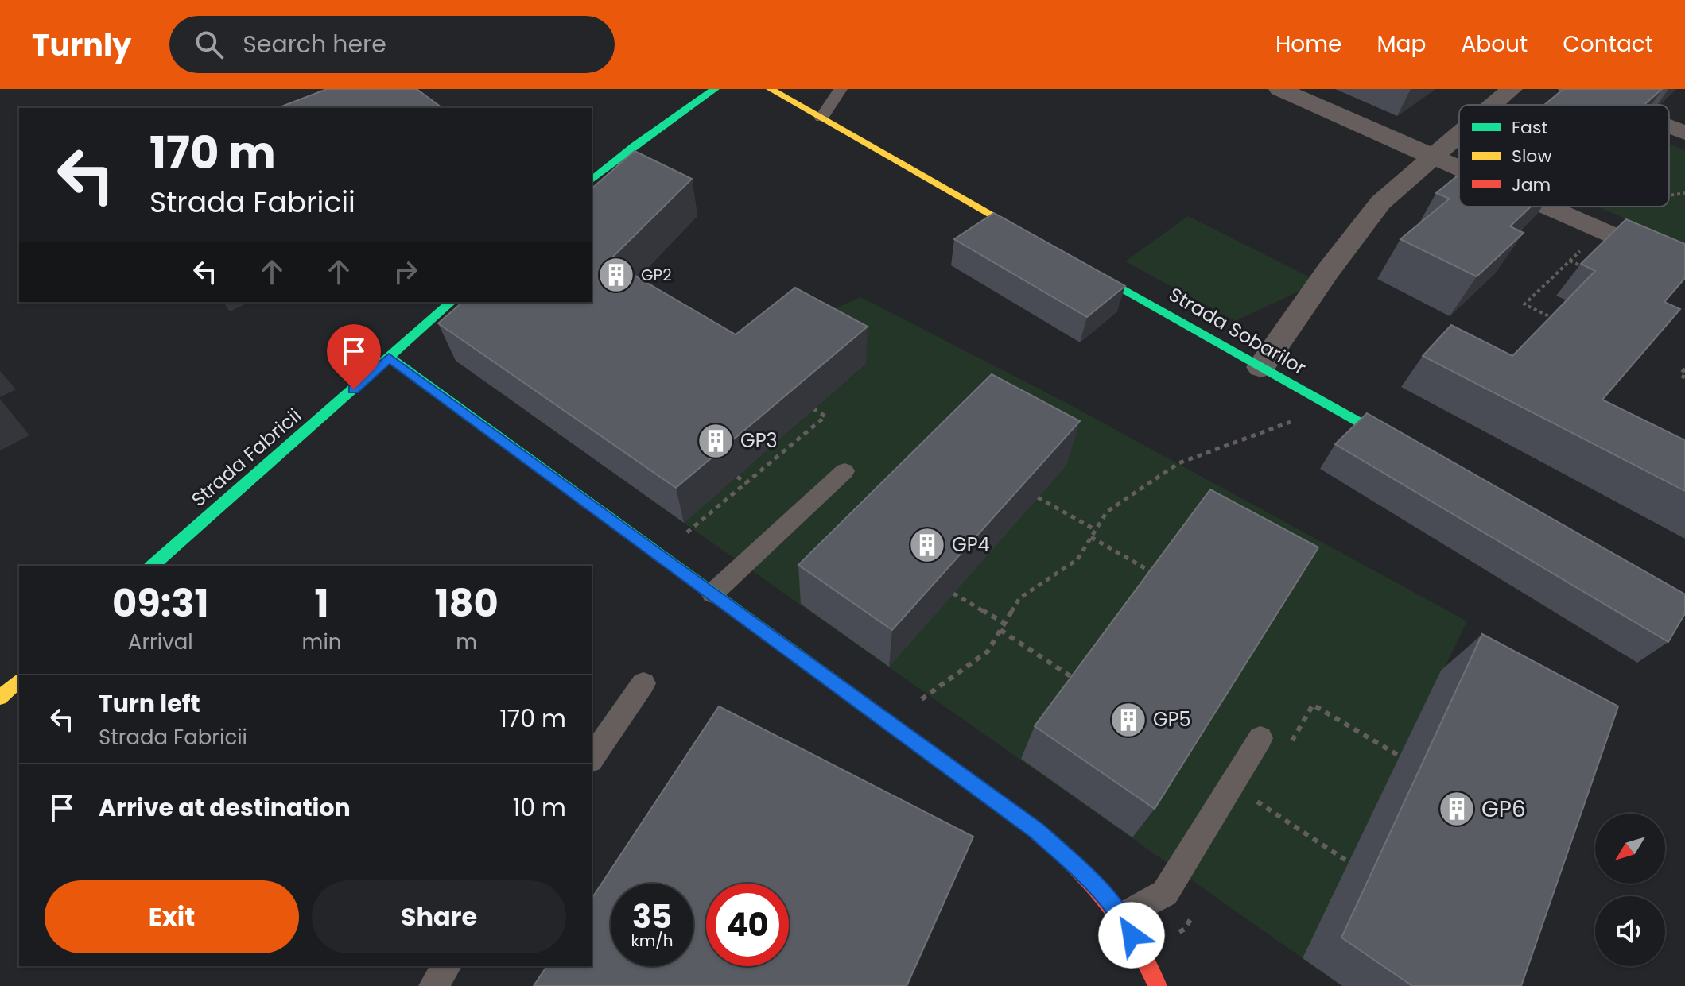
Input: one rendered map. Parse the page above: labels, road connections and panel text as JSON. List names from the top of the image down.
{
  "streets": {
    "street": ["Strada Sobarilor", "Strada Fabricii"]
  },
  "places": {
    "building": [
      "GP2",
      "GP3",
      "GP4",
      "GP5",
      "GP6"
    ]
  },
  "legend": ["Fast", "Slow", "Jam"],
  "north": "bottom left",
  "page": {
    "header": "Turnly",
    "search": "Search here",
    "nav": [
      "Home",
      "Map",
      "About",
      "Contact"
    ],
    "turn": ["170 m", "Strada Fabricii"],
    "eta": [
      "09:31",
      "Arrival",
      "1",
      "min",
      "180",
      "m"
    ],
    "list": [
      {
        "name": "Turn left",
        "note": "Strada Fabricii",
        "value": "170 m"
      },
      {
        "name": "Arrive at destination",
        "value": "10 m"
      }
    ],
    "buttons": ["Exit", "Share"],
    "speed": "35 km/h",
    "limit": "40"
  }
}
